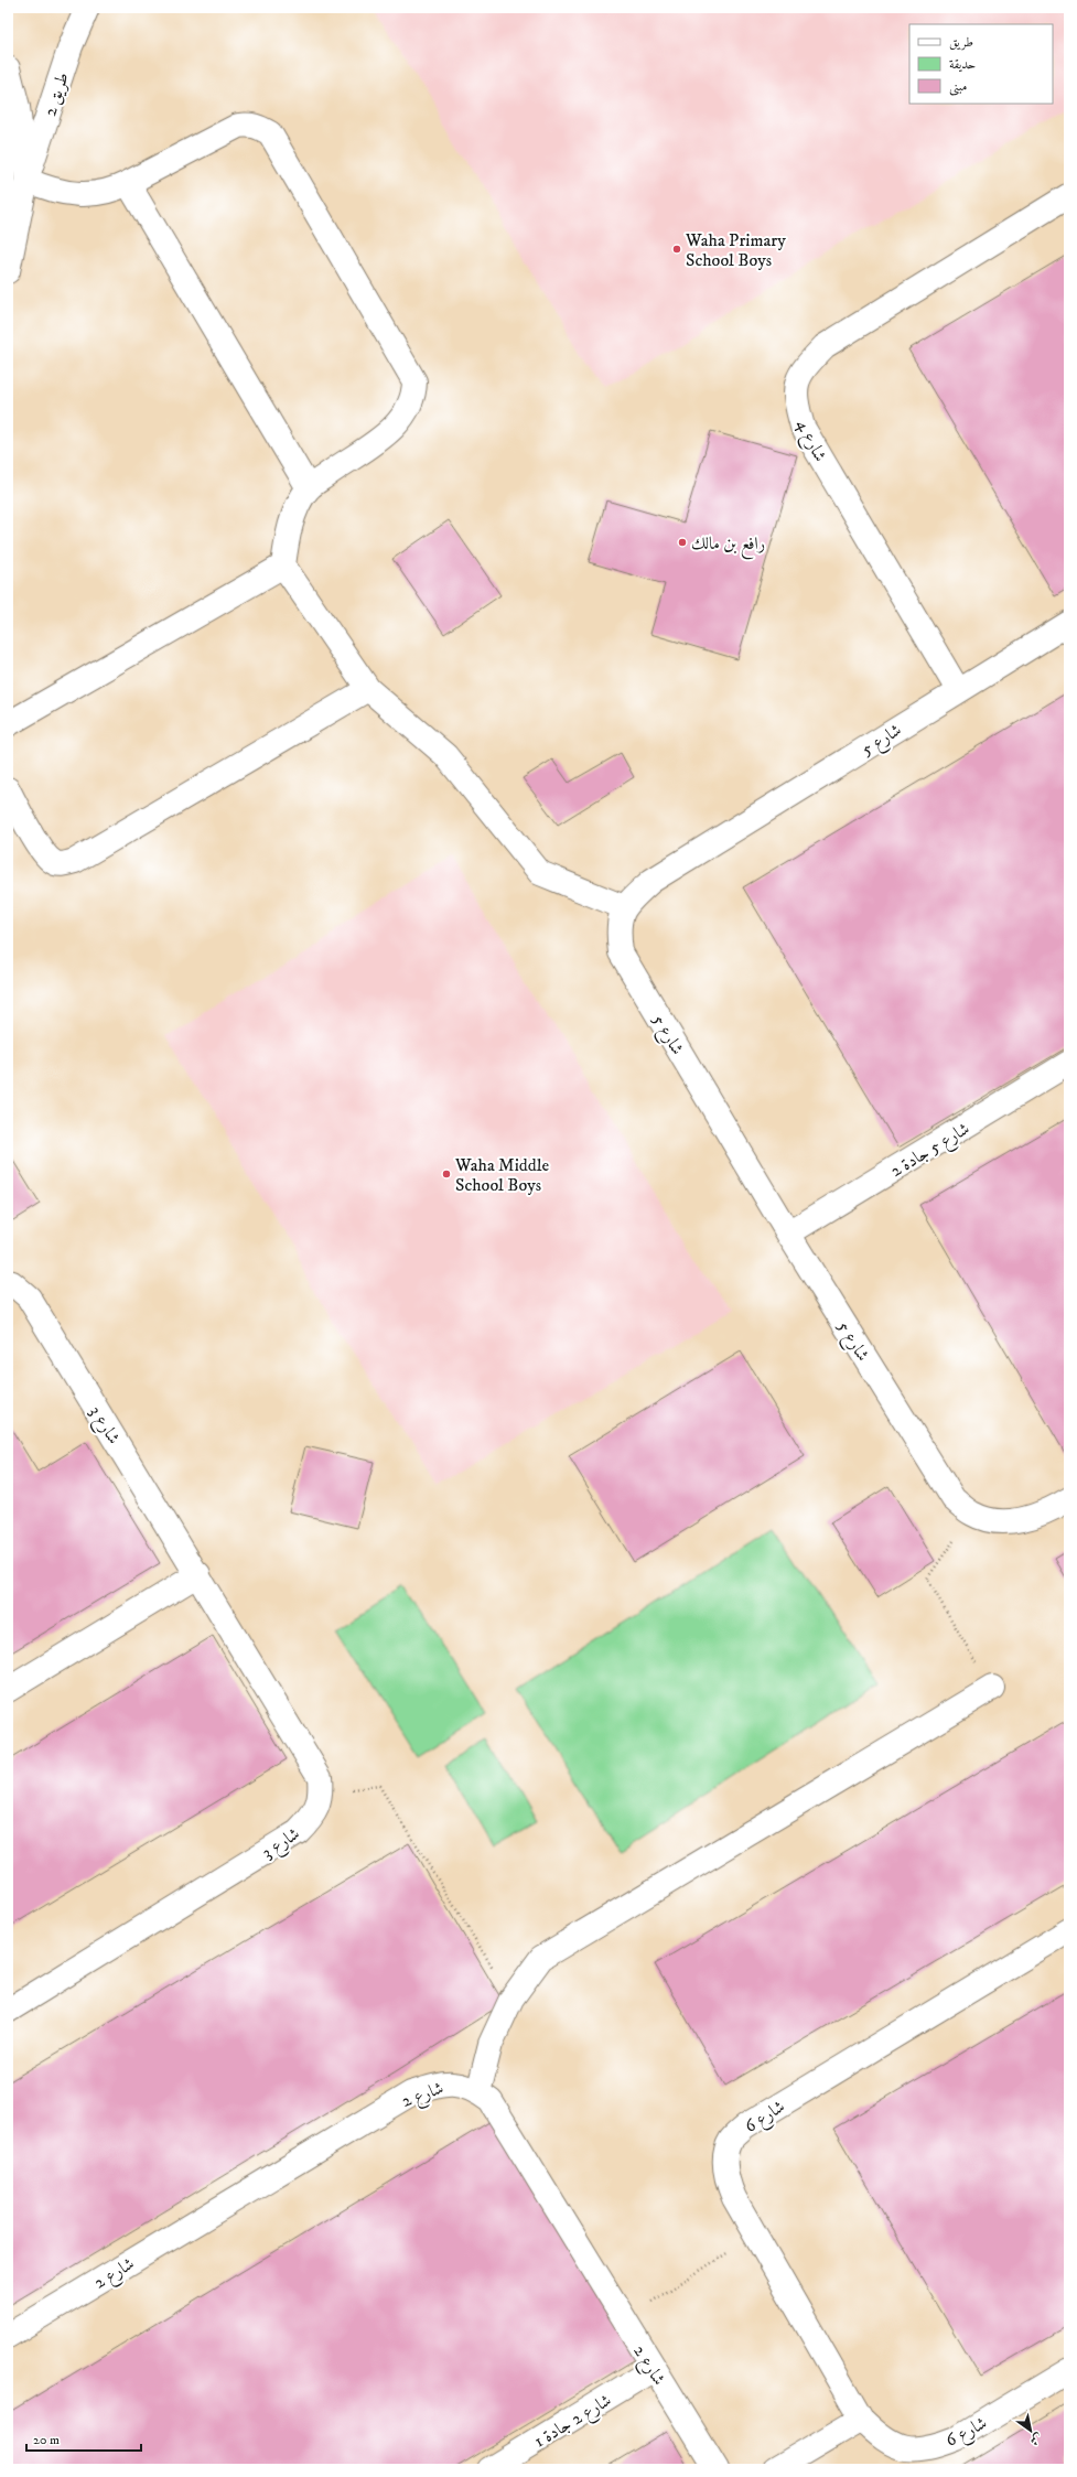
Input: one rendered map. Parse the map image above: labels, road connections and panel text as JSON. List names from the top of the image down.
{
  "streets": {
    "street": [
      "طريق 2",
      "شارع 4",
      "شارع 5",
      "شارع 5 جادة 2",
      "شارع 3",
      "شارع 2",
      "شارع 6",
      "شارع 2 جادة 1"
    ]
  },
  "crossings": [
    ["شارع 4", "شارع 5"],
    ["شارع 5", "شارع 5 جادة 2"],
    ["شارع 2", "شارع 2 جادة 1"]
  ],
  "places": ["Waha Primary School Boys", "رافع بن مالك", "Waha Middle School Boys"],
  "legend": ["طريق", "حديقة", "مبنى"],
  "scale_bar": "20 m",
  "north": "bottom right"
}
